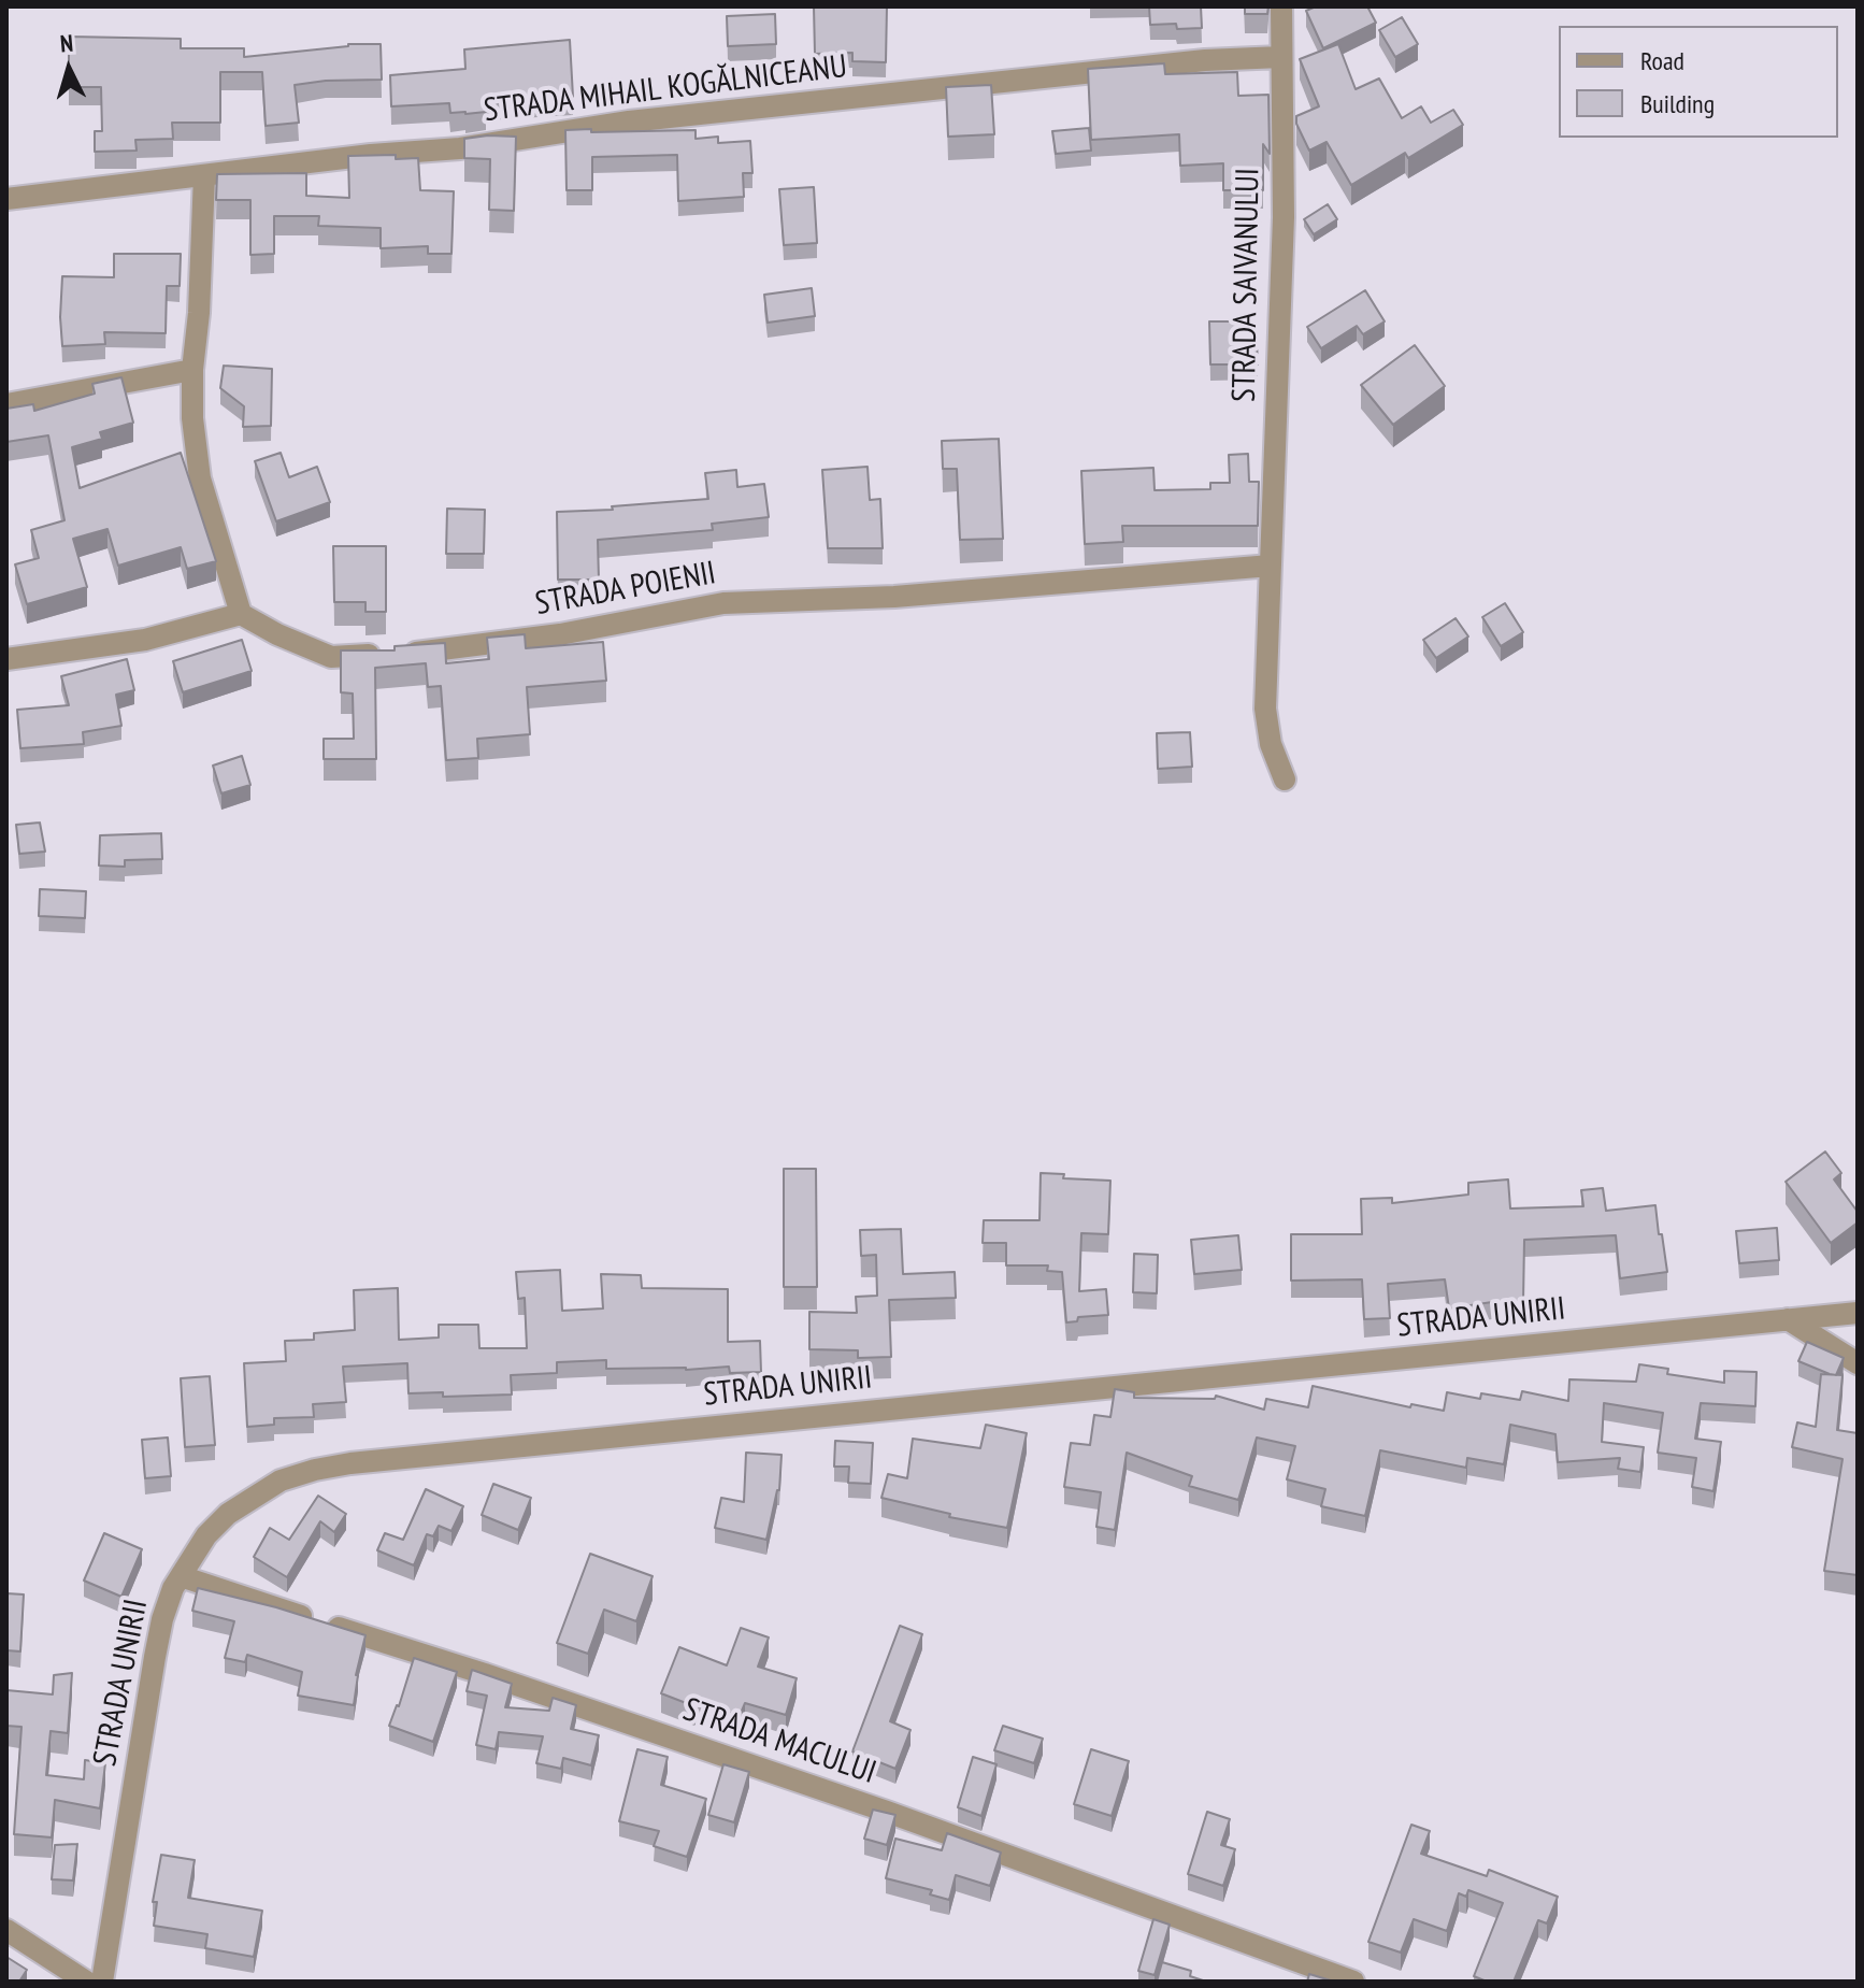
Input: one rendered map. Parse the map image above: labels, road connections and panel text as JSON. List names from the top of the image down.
{
  "streets": {
    "street": [
      "STRADA MIHAIL KOGĂLNICEANU",
      "STRADA SAIVANULUI",
      "STRADA POIENII",
      "STRADA UNIRII",
      "STRADA MACULUI"
    ]
  },
  "crossings": [
    ["STRADA MIHAIL KOGĂLNICEANU", "STRADA SAIVANULUI"],
    ["STRADA SAIVANULUI", "STRADA POIENII"],
    ["STRADA UNIRII", "STRADA MACULUI"]
  ],
  "legend": ["Road", "Building"],
  "north": "top"
}
